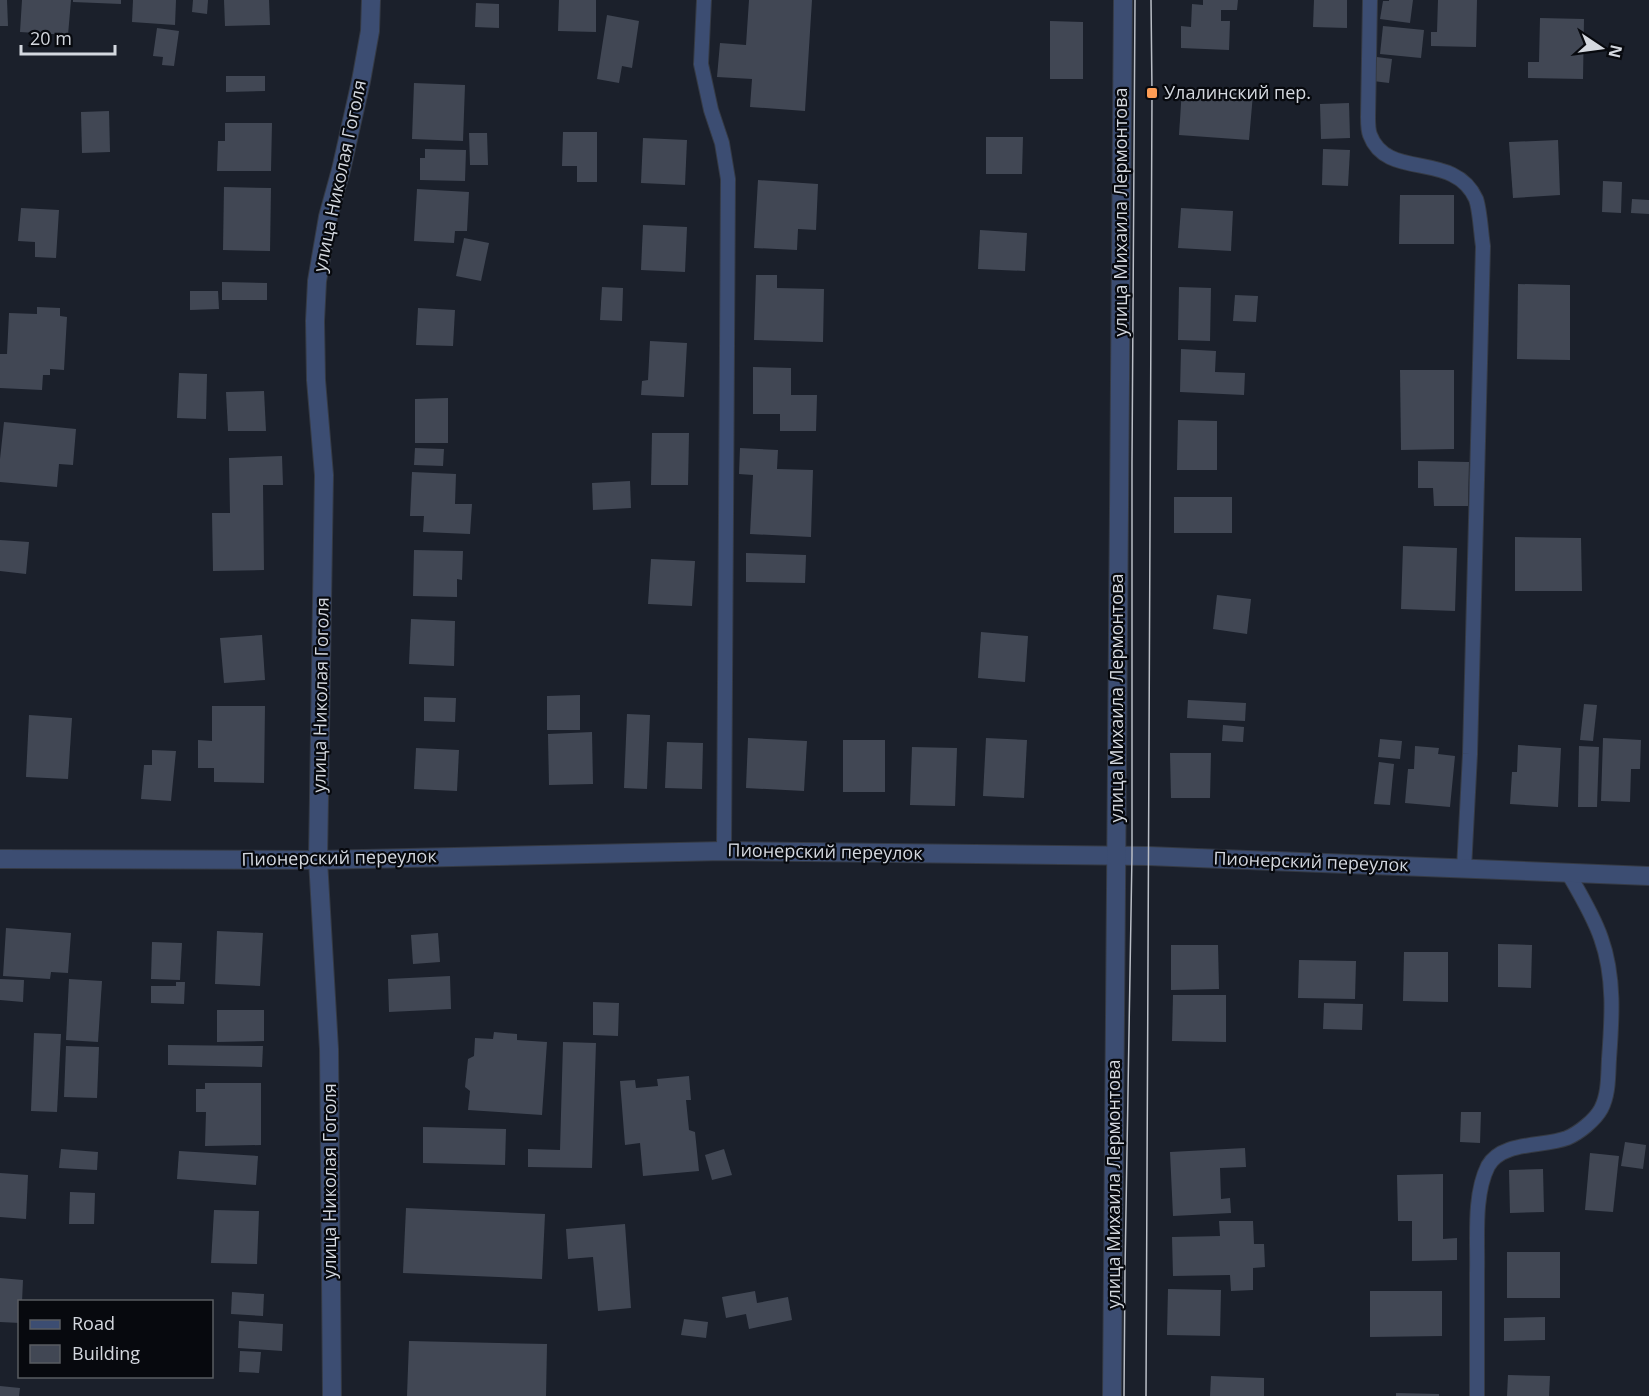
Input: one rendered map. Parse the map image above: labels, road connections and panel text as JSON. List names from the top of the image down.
{
  "streets": {
    "street": ["улица Николая Гоголя", "улица Михаила Лермонтова", "Пионерский переулок"]
  },
  "crossings": [
    ["улица Николая Гоголя", "Пионерский переулок"],
    ["улица Михаила Лермонтова", "Пионерский переулок"]
  ],
  "places": {
    "transit": ["Улалинский пер."]
  },
  "legend": ["Road", "Building"],
  "scale_bar": "20 m",
  "north": "right"
}
